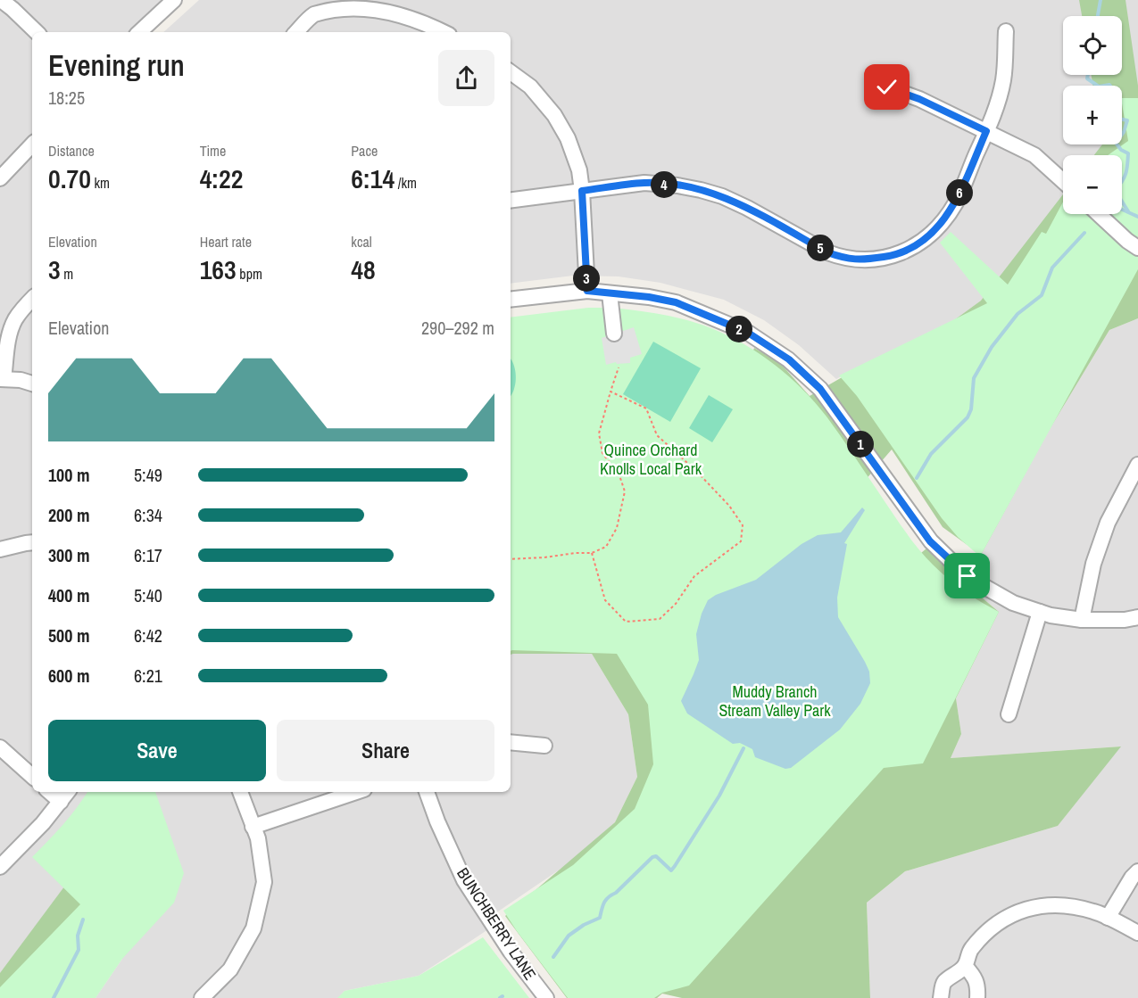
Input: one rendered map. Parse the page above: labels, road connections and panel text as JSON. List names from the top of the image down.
{
  "streets": {
    "street": ["BUNCHBERRY LANE"]
  },
  "parks": ["Quince Orchard Knolls Local Park", "Muddy Branch Stream Valley Park"],
  "page": {
    "map_buttons": ["+", "−"],
    "heading": ["Evening run", "18:25"],
    "stats": [
      ["Distance", "0.70 km"],
      ["Time", "4:22"],
      ["Pace", "6:14 /km"],
      ["Elevation", "3 m"],
      ["Heart rate", "163 bpm"],
      ["kcal", "48"]
    ],
    "pins": [
      "4",
      "6",
      "5",
      "3",
      "2",
      "1"
    ],
    "chart": ["Elevation", "290–292 m"],
    "list": [
      {
        "name": "100 m",
        "note": "5:49"
      },
      {
        "name": "200 m",
        "note": "6:34"
      },
      {
        "name": "300 m",
        "note": "6:17"
      },
      {
        "name": "400 m",
        "note": "5:40"
      },
      {
        "name": "500 m",
        "note": "6:42"
      },
      {
        "name": "600 m",
        "note": "6:21"
      }
    ],
    "buttons": ["Save", "Share"]
  }
}
